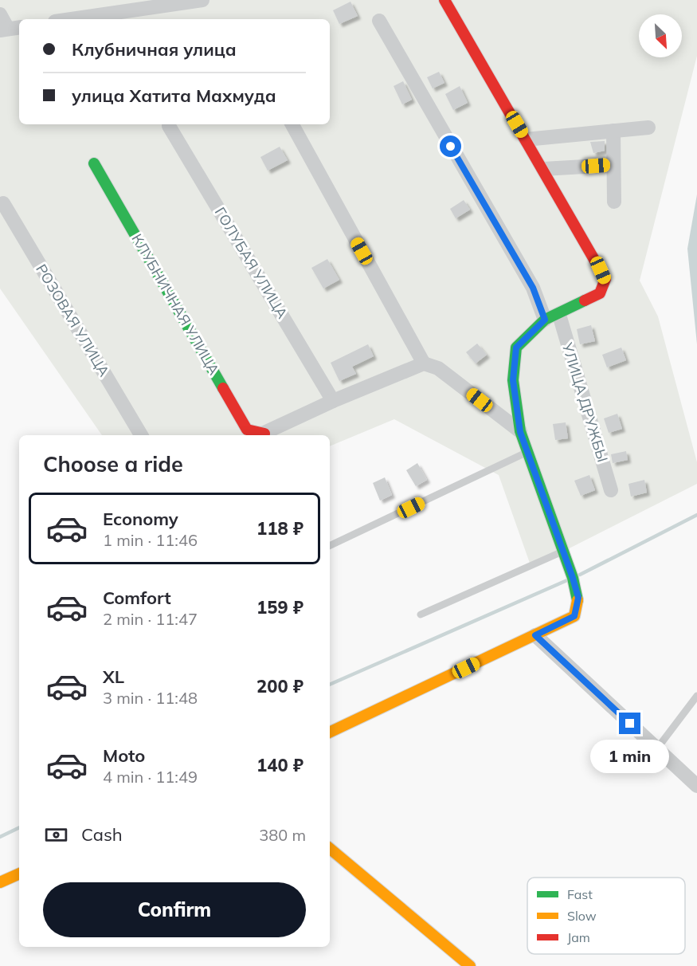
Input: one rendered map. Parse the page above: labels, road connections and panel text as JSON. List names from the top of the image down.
{
  "streets": {
    "street": [
      "ГОЛУБАЯ УЛИЦА",
      "КЛУБНИЧНАЯ УЛИЦА",
      "РОЗОВАЯ УЛИЦА",
      "УЛИЦА ДРУЖБЫ"
    ]
  },
  "legend": ["Fast", "Slow", "Jam"],
  "north": "bottom right",
  "page": {
    "banner": ["Клубничная улица", "улица Хатита Махмуда"],
    "heading": "Choose a ride",
    "list": [
      {
        "name": "Economy",
        "note": "1 min · 11:46",
        "value": "118 ₽"
      },
      {
        "name": "Comfort",
        "note": "2 min · 11:47",
        "value": "159 ₽"
      },
      {
        "name": "XL",
        "note": "3 min · 11:48",
        "value": "200 ₽"
      },
      {
        "name": "Moto",
        "note": "4 min · 11:49",
        "value": "140 ₽"
      }
    ],
    "bubble": "1 min",
    "pay": ["Cash", "380 m"],
    "buttons": "Confirm"
  }
}
